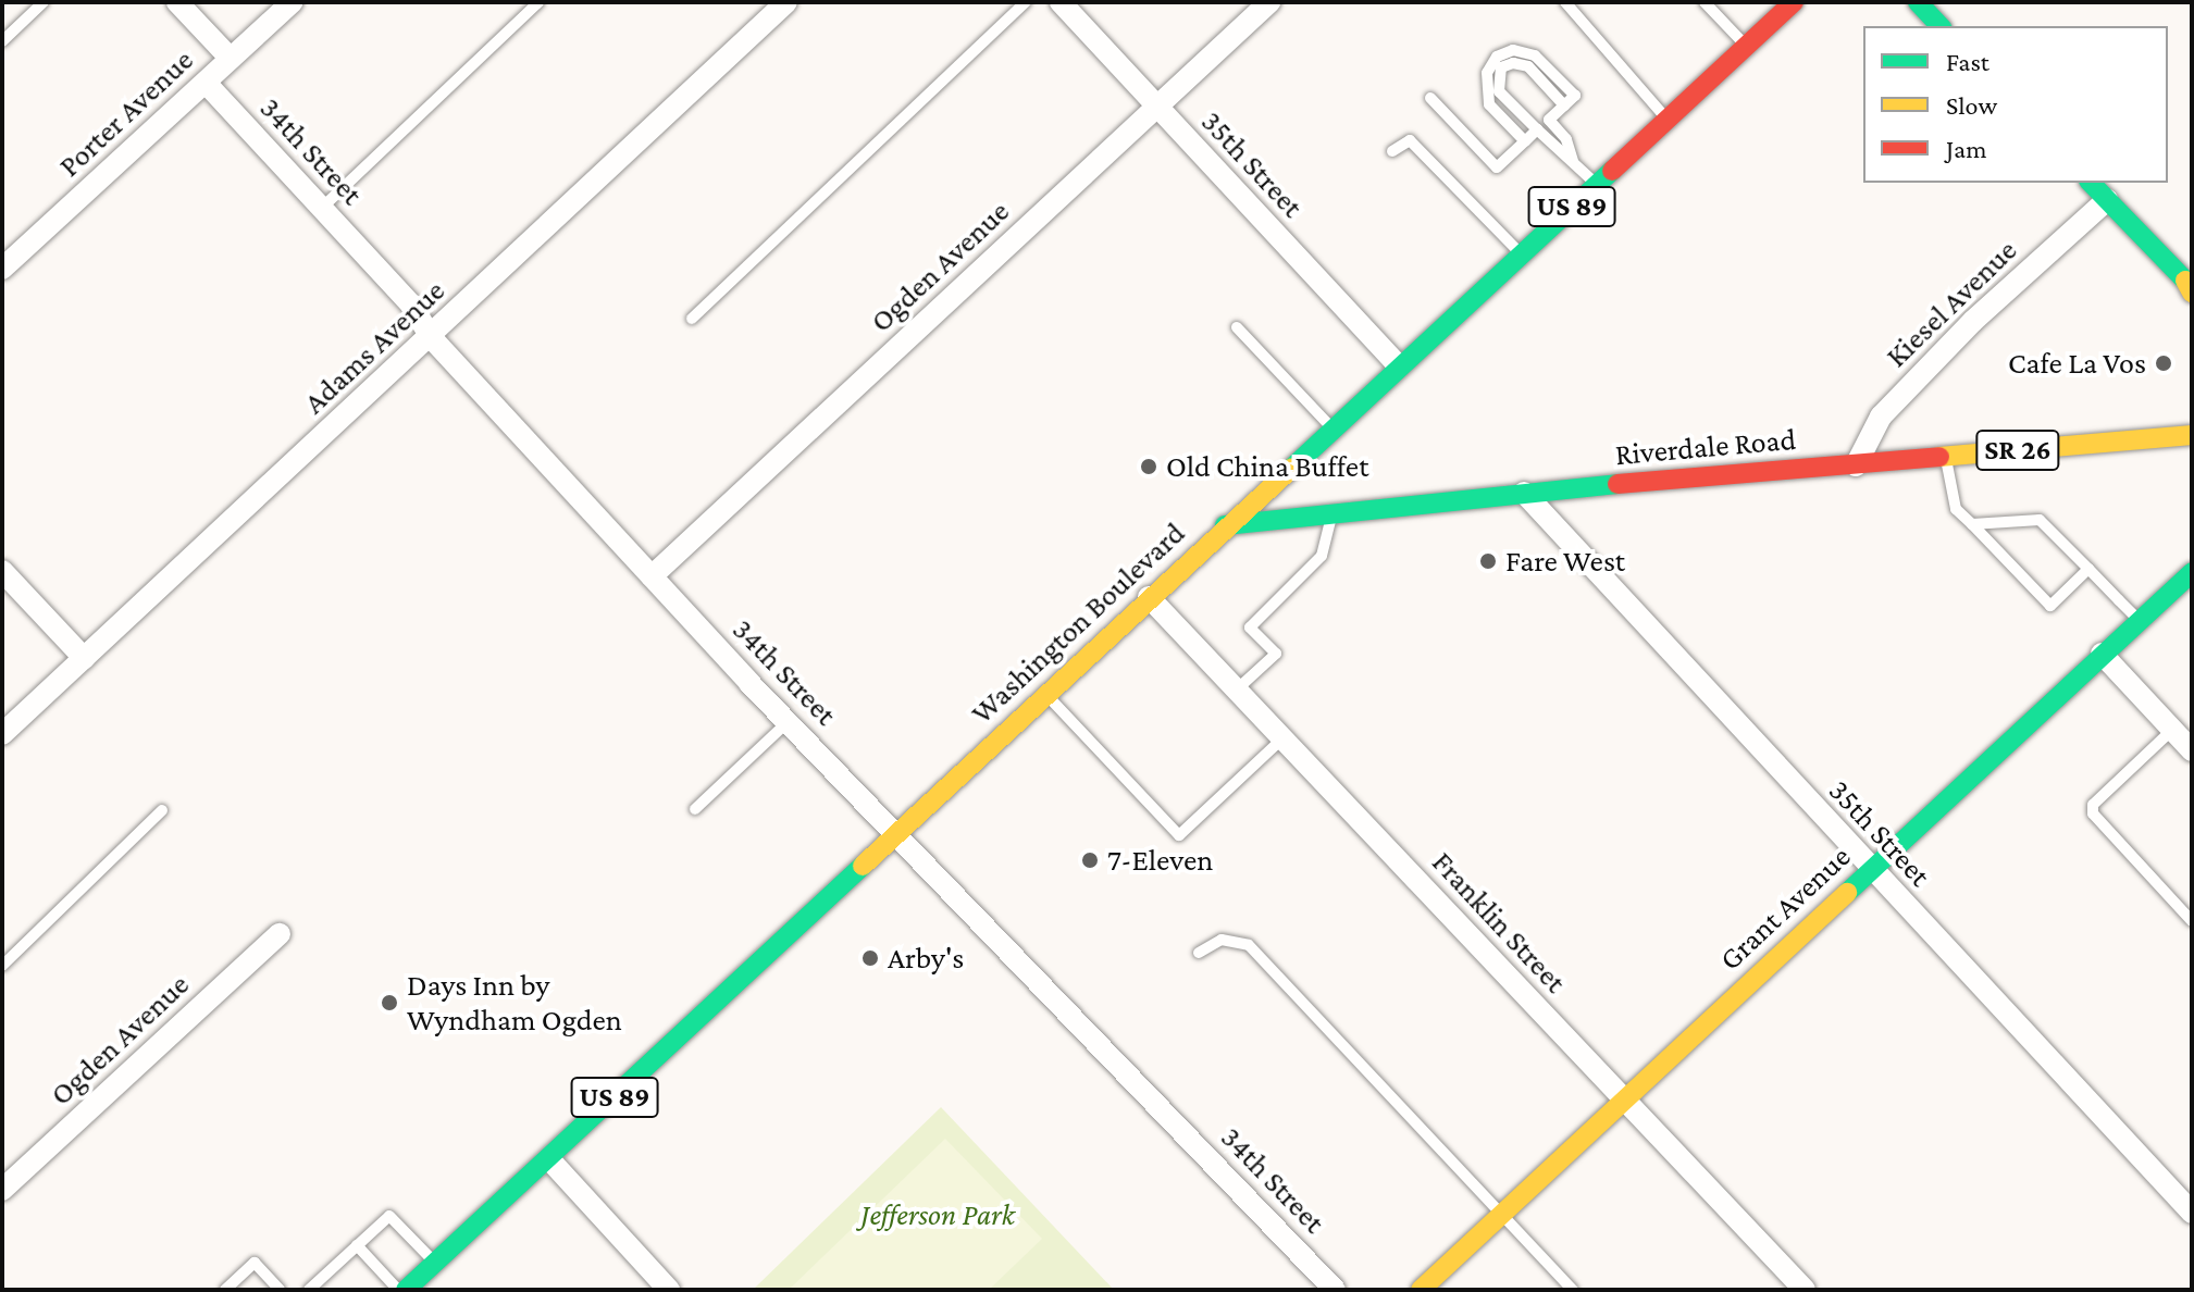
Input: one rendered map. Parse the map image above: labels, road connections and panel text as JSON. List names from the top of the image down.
{
  "streets": {
    "main road": [
      "US 89",
      "Riverdale Road",
      "SR 26",
      "Washington Boulevard",
      "Grant Avenue"
    ],
    "street": [
      "Porter Avenue",
      "34th Street",
      "35th Street",
      "Ogden Avenue",
      "Kiesel Avenue",
      "Adams Avenue",
      "Franklin Street"
    ]
  },
  "crossings": [
    ["Porter Avenue", "34th Street"],
    ["34th Street", "Ogden Avenue"],
    ["34th Street", "Adams Avenue"],
    ["34th Street", "Washington Boulevard"],
    ["35th Street", "Ogden Avenue"],
    ["35th Street", "Riverdale Road"],
    ["35th Street", "Washington Boulevard"],
    ["35th Street", "Grant Avenue"],
    ["Kiesel Avenue", "Riverdale Road"],
    ["Riverdale Road", "Washington Boulevard"],
    ["Washington Boulevard", "Franklin Street"],
    ["Grant Avenue", "Franklin Street"]
  ],
  "parks": ["Jefferson Park"],
  "places": [
    "Cafe La Vos",
    "Old China Buffet",
    "Fare West",
    "7-Eleven",
    "Arby's",
    "Days Inn by Wyndham Ogden"
  ],
  "legend": ["Fast", "Slow", "Jam"]
}
